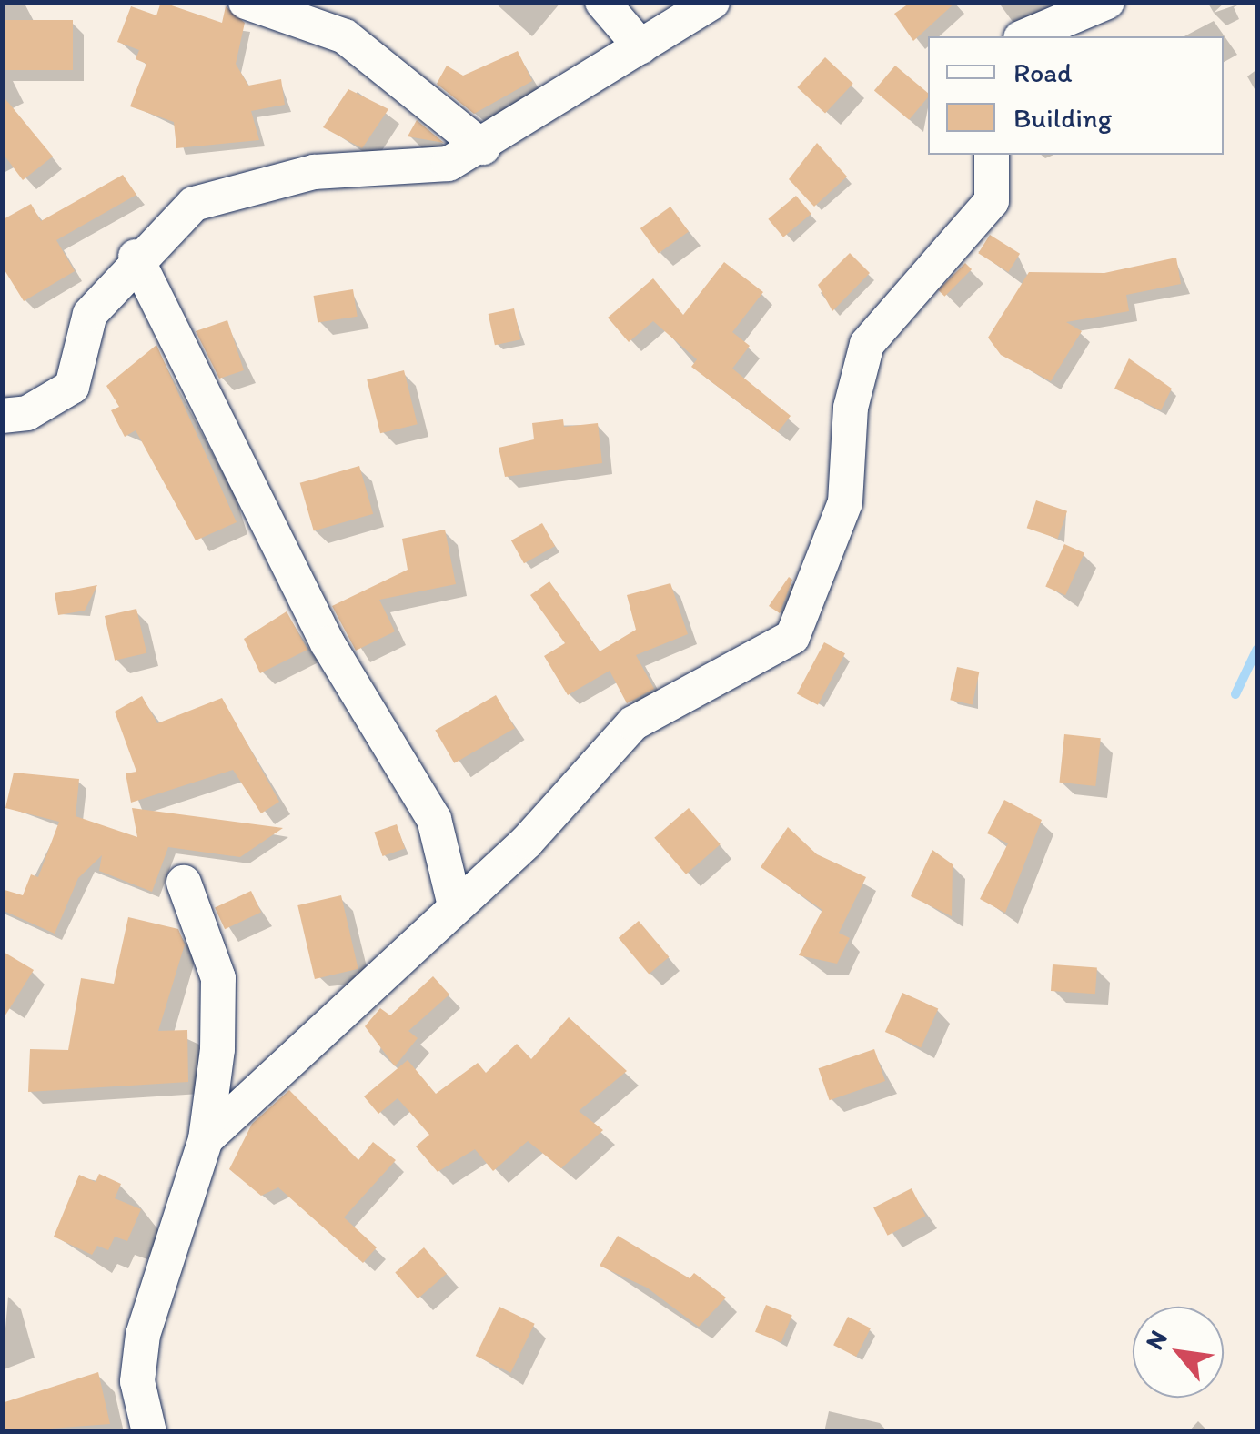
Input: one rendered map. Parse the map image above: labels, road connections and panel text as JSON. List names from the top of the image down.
{
  "legend": ["Road", "Building"],
  "north": "top left"
}
